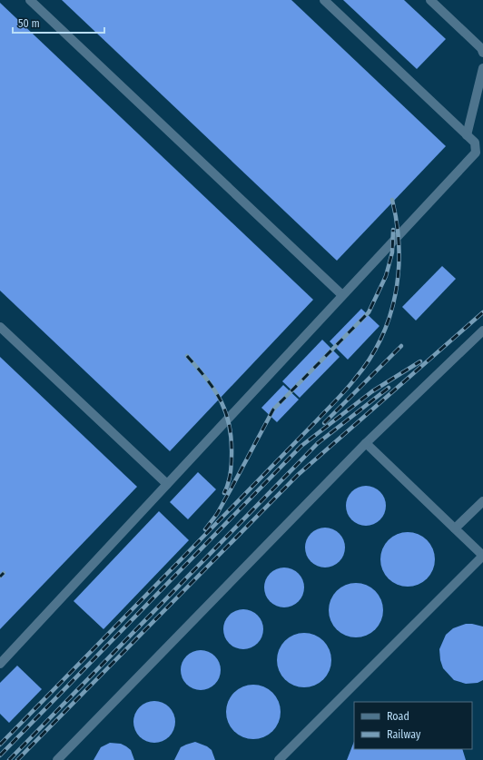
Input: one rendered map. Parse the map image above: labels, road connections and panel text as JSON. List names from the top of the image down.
{
  "legend": ["Road", "Railway"],
  "scale_bar": "50 m"
}
